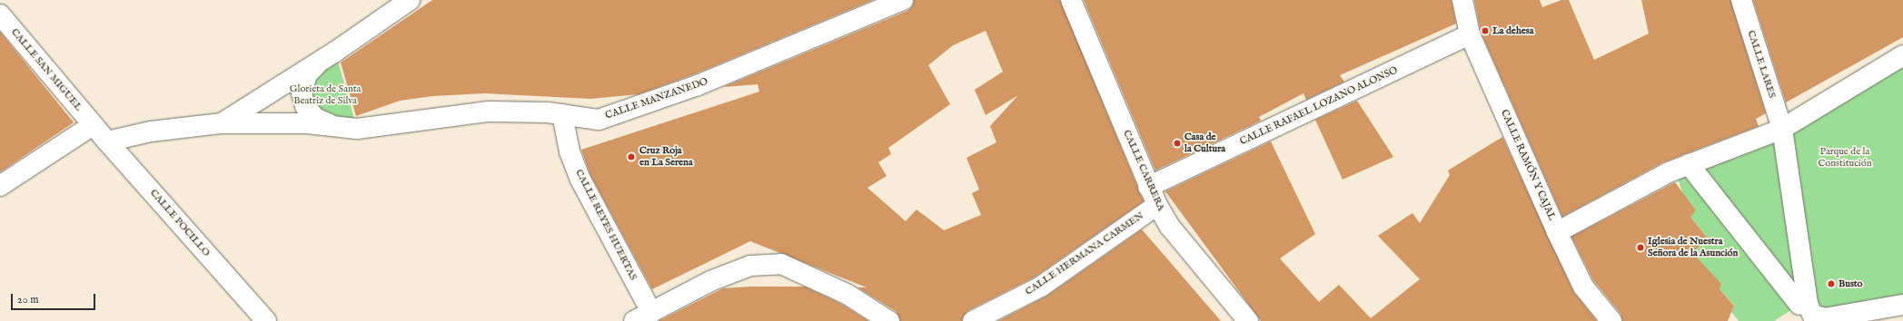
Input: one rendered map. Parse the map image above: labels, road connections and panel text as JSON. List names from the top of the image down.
{
  "streets": {
    "street": [
      "CALLE LARES",
      "CALLE SAN MIGUEL",
      "CALLE MANZANEDO",
      "CALLE RAFAEL LOZANO ALONSO",
      "CALLE RAMÓN Y CAJAL",
      "CALLE CARRERA",
      "CALLE POCILLO",
      "CALLE REYES HUERTAS",
      "CALLE HERMANA CARMEN"
    ]
  },
  "crossings": [
    ["CALLE SAN MIGUEL", "CALLE POCILLO"],
    ["CALLE MANZANEDO", "CALLE POCILLO"],
    ["CALLE MANZANEDO", "CALLE REYES HUERTAS"],
    ["CALLE RAFAEL LOZANO ALONSO", "CALLE RAMÓN Y CAJAL"],
    ["CALLE RAFAEL LOZANO ALONSO", "CALLE CARRERA"],
    ["CALLE CARRERA", "CALLE HERMANA CARMEN"]
  ],
  "parks": ["Glorieta de Santa Beatriz de Silva", "Parque de la Constitución"],
  "places": [
    "La dehesa",
    "Casa de la Cultura",
    "Cruz Roja en La Serena",
    "Iglesia de Nuestra Señora de la Asunción",
    "Busto"
  ],
  "scale_bar": "20 m"
}
